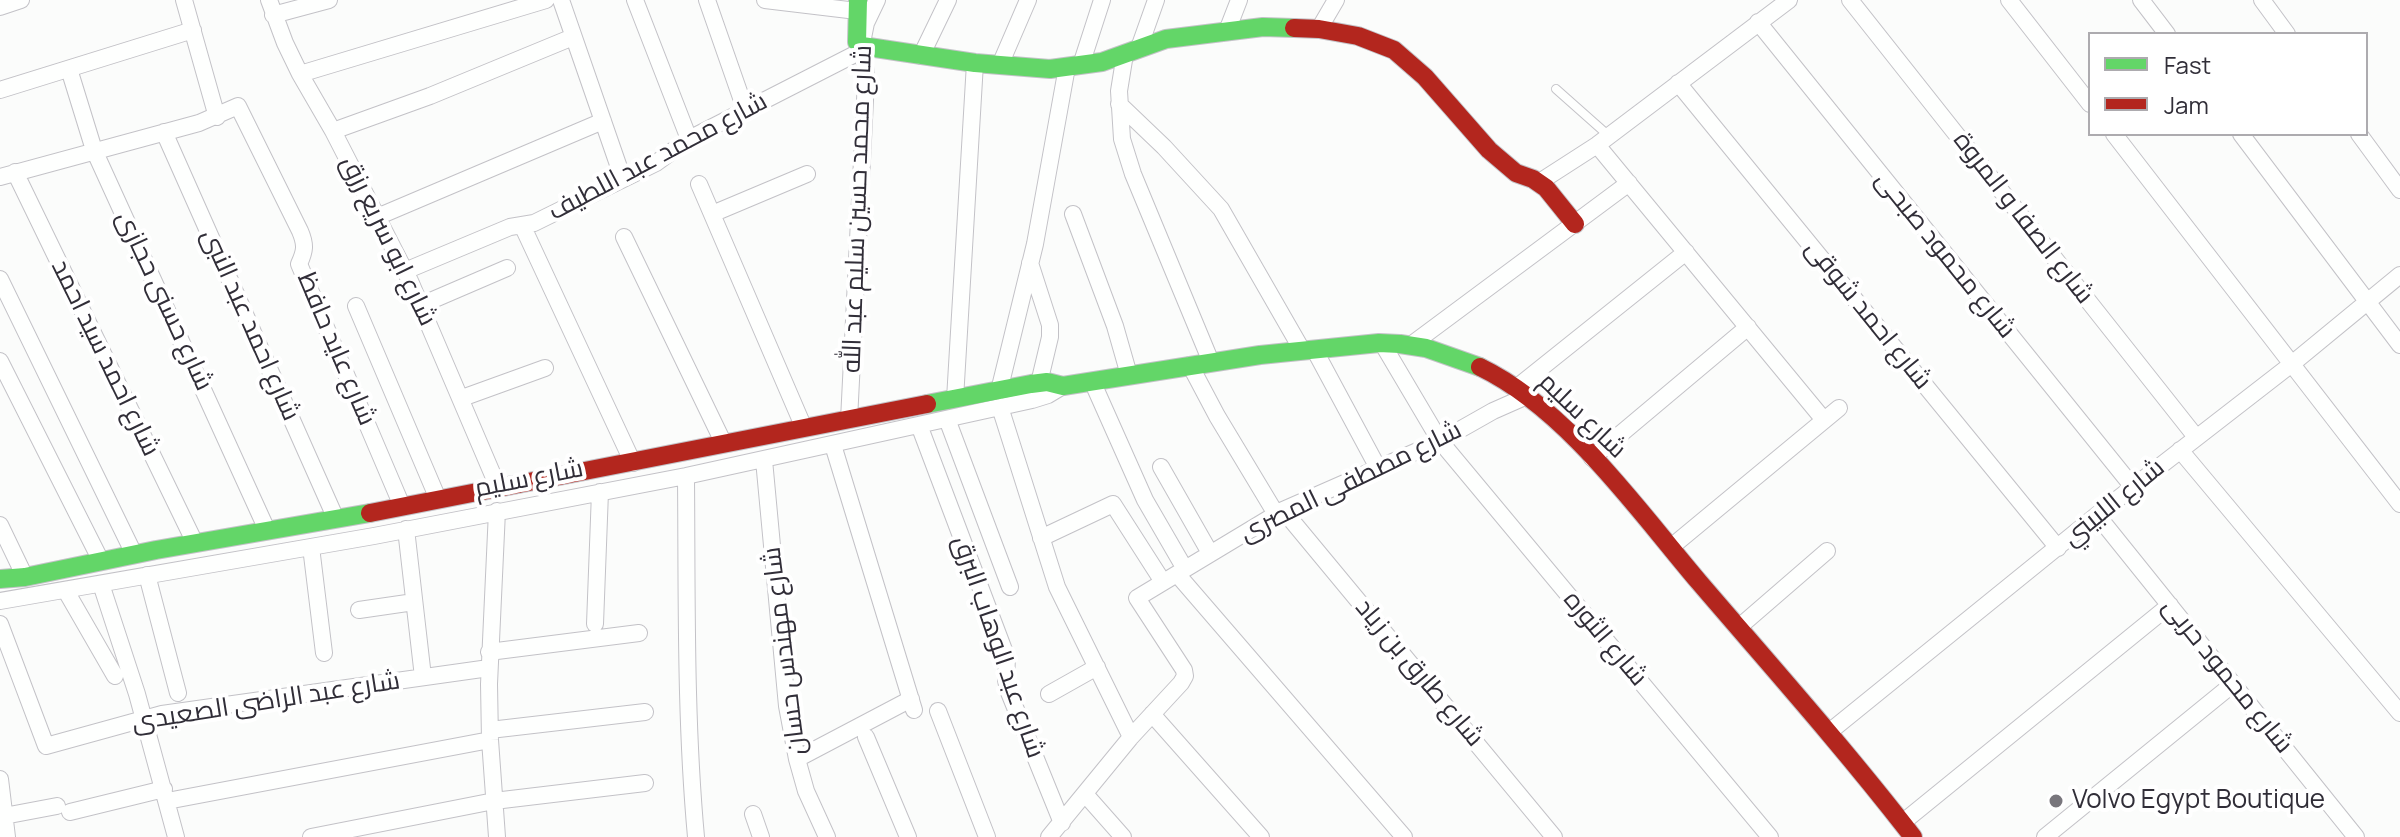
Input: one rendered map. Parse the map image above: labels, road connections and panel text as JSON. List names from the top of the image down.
{
  "streets": {
    "street": [
      "شارع محمد عبد اللطيف",
      "شارع محمد حسين سليم عبد الله",
      "شارع الصفا و المروة",
      "شارع ابو سريع رزق",
      "شارع محمود صبحى",
      "شارع حسنى حجازى",
      "شارع احمد شوقى",
      "شارع احمد عبد النبى",
      "شارع عايد حافظ",
      "شارع احمد سيد احمد",
      "شارع سليم",
      "شارع مصطفى المصرى",
      "شارع اللبيني",
      "شارع الثوره",
      "شارع عبد الوهاب البرق",
      "شارع مهندس حسان",
      "شارع طارق بن زياد",
      "شارع محمود حربى",
      "شارع عبد الراضى الصعيدى"
    ]
  },
  "crossings": [
    ["شارع محمد عبد اللطيف", "شارع محمد حسين سليم عبد الله"],
    ["شارع محمد عبد اللطيف", "شارع ابو سريع رزق"],
    ["شارع محمد حسين سليم عبد الله", "شارع سليم"],
    ["شارع الصفا و المروة", "شارع اللبيني"],
    ["شارع ابو سريع رزق", "شارع سليم"],
    ["شارع محمود صبحى", "شارع اللبيني"],
    ["شارع حسنى حجازى", "شارع سليم"],
    ["شارع احمد شوقى", "شارع اللبيني"],
    ["شارع احمد عبد النبى", "شارع سليم"],
    ["شارع عايد حافظ", "شارع سليم"],
    ["شارع احمد سيد احمد", "شارع سليم"],
    ["شارع سليم", "شارع مصطفى المصرى"],
    ["شارع سليم", "شارع اللبيني"],
    ["شارع سليم", "شارع الثوره"],
    ["شارع سليم", "شارع عبد الوهاب البرق"],
    ["شارع سليم", "شارع مهندس حسان"],
    ["شارع سليم", "شارع طارق بن زياد"],
    ["شارع مصطفى المصرى", "شارع الثوره"],
    ["شارع مصطفى المصرى", "شارع طارق بن زياد"],
    ["شارع اللبيني", "شارع محمود حربى"]
  ],
  "places": ["Volvo Egypt Boutique"],
  "legend": ["Fast", "Jam"]
}
